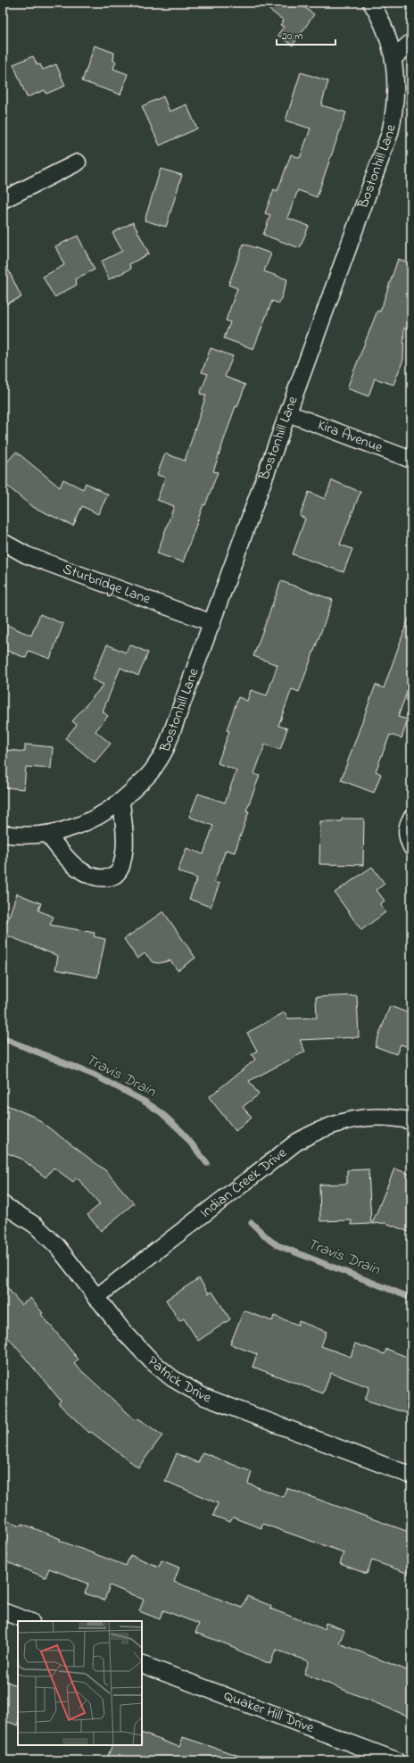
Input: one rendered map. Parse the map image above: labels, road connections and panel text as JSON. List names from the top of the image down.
{
  "streets": {
    "street": [
      "Bostonhill Lane",
      "Kira Avenue",
      "Sturbridge Lane",
      "Indian Creek Drive",
      "Patrick Drive",
      "Quaker Hill Drive"
    ]
  },
  "crossings": [
    ["Bostonhill Lane", "Kira Avenue"],
    ["Bostonhill Lane", "Sturbridge Lane"],
    ["Indian Creek Drive", "Patrick Drive"]
  ],
  "water": ["Travis Drain"],
  "scale_bar": "20 m"
}
